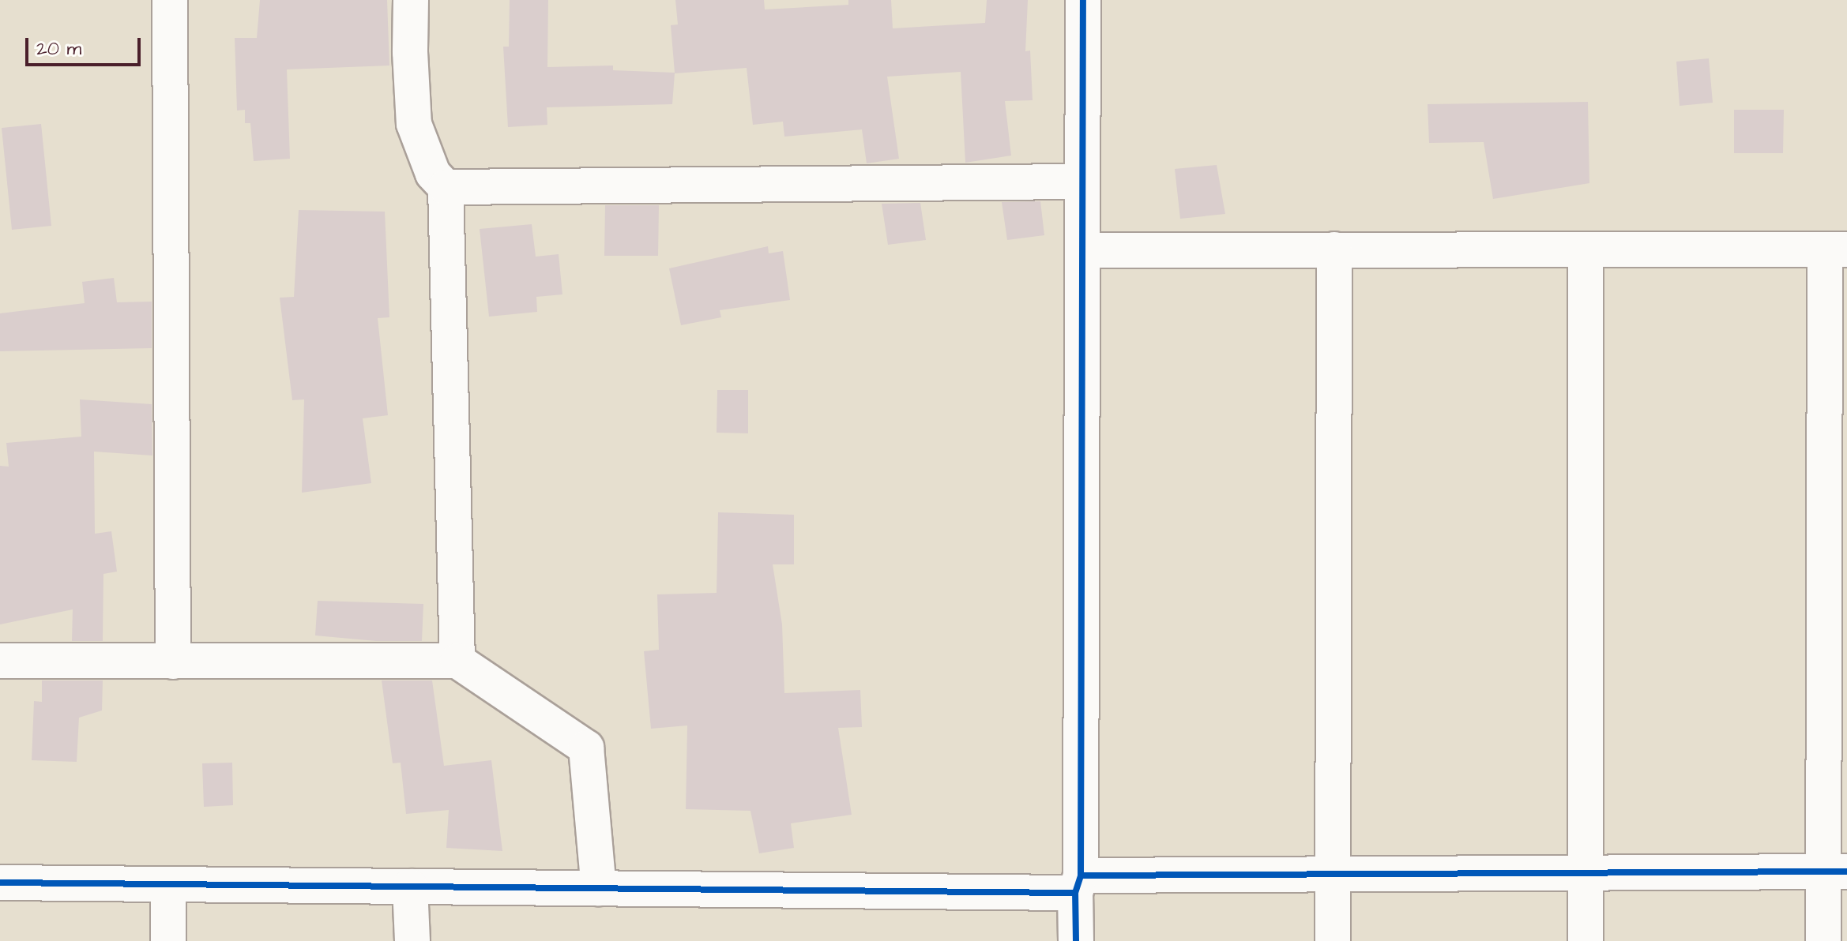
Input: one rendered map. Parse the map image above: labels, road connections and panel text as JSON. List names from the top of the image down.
{
  "scale_bar": "20 m"
}
